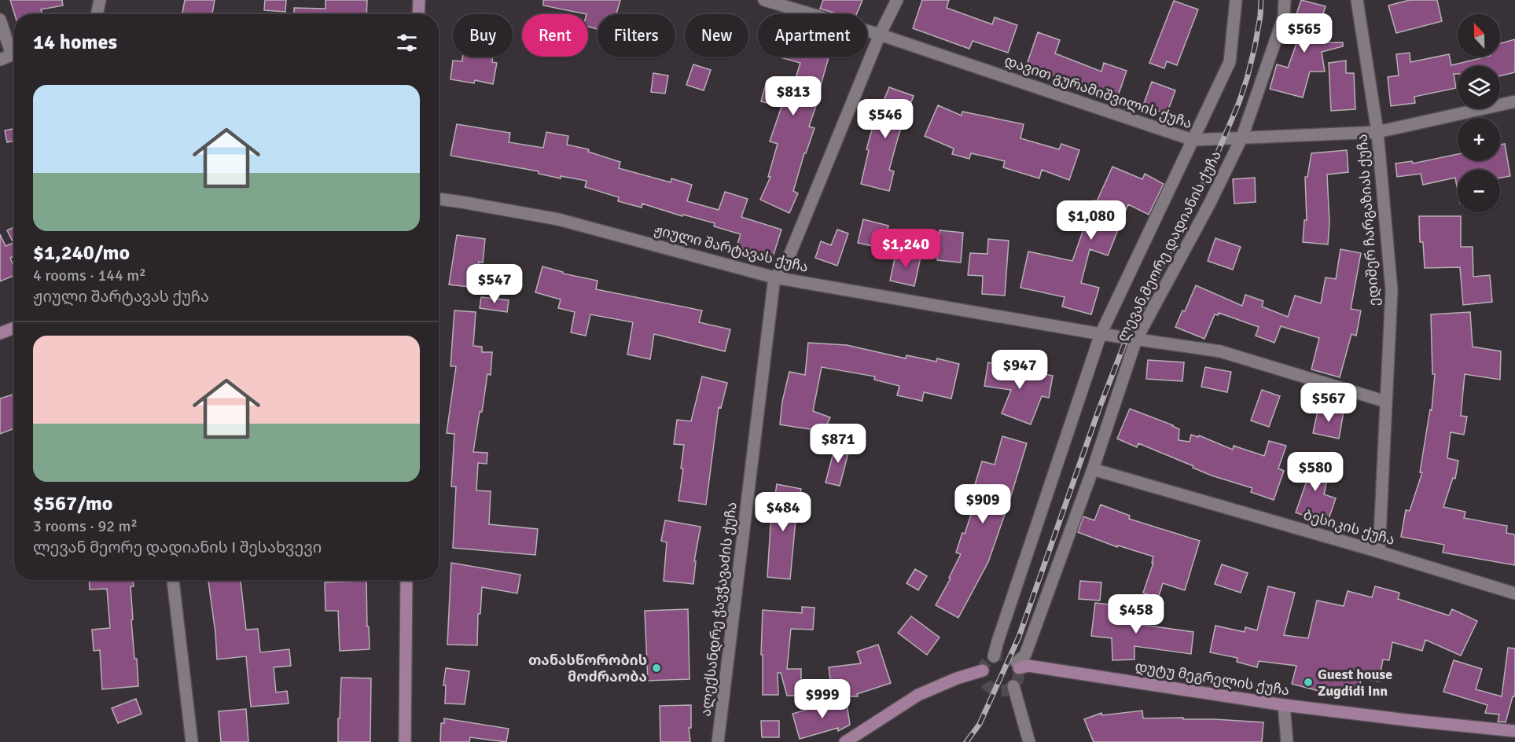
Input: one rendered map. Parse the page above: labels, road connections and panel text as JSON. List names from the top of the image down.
{
  "streets": {
    "street": [
      "დავით გურამიშვილის ქუჩა",
      "ედიშერ ჩარგაზიას ქუჩა",
      "ლევან მეორე დადიანის ქუჩა",
      "ჟიული შარტავას ქუჩა",
      "ბესიკის ქუჩა",
      "ალექსანდრე ჭავჭავაძის ქუჩა",
      "დუტუ მეგრელის ქუჩა"
    ]
  },
  "crossings": [
    ["დავით გურამიშვილის ქუჩა", "ედიშერ ჩარგაზიას ქუჩა"],
    ["დავით გურამიშვილის ქუჩა", "ლევან მეორე დადიანის ქუჩა"],
    ["ედიშერ ჩარგაზიას ქუჩა", "ჟიული შარტავას ქუჩა"],
    ["ედიშერ ჩარგაზიას ქუჩა", "ბესიკის ქუჩა"],
    ["ლევან მეორე დადიანის ქუჩა", "ჟიული შარტავას ქუჩა"],
    ["ლევან მეორე დადიანის ქუჩა", "ბესიკის ქუჩა"],
    ["ლევან მეორე დადიანის ქუჩა", "დუტუ მეგრელის ქუჩა"],
    ["ჟიული შარტავას ქუჩა", "ალექსანდრე ჭავჭავაძის ქუჩა"]
  ],
  "places": ["თანასწორობის მოძრაობა", "Guest house Zugdidi Inn"],
  "north": "top",
  "page": {
    "price": [
      "$565",
      "$813",
      "$546",
      "$1,080",
      "$1,240",
      "$547",
      "$947",
      "$567",
      "$871",
      "$580",
      "$909",
      "$484",
      "$458",
      "$999"
    ],
    "map_buttons": ["+", "−"],
    "chip": [
      "Buy",
      "Rent",
      "Filters",
      "New",
      "Apartment"
    ],
    "heading": "14 homes",
    "list": [
      {
        "name": "$1,240/mo",
        "note": "4 rooms · 144 m² · ჟიული შარტავას ქუჩა"
      },
      {
        "name": "$567/mo",
        "note": "3 rooms · 92 m² · ლევან მეორე დადიანის I შესახვევი"
      }
    ]
  }
}
